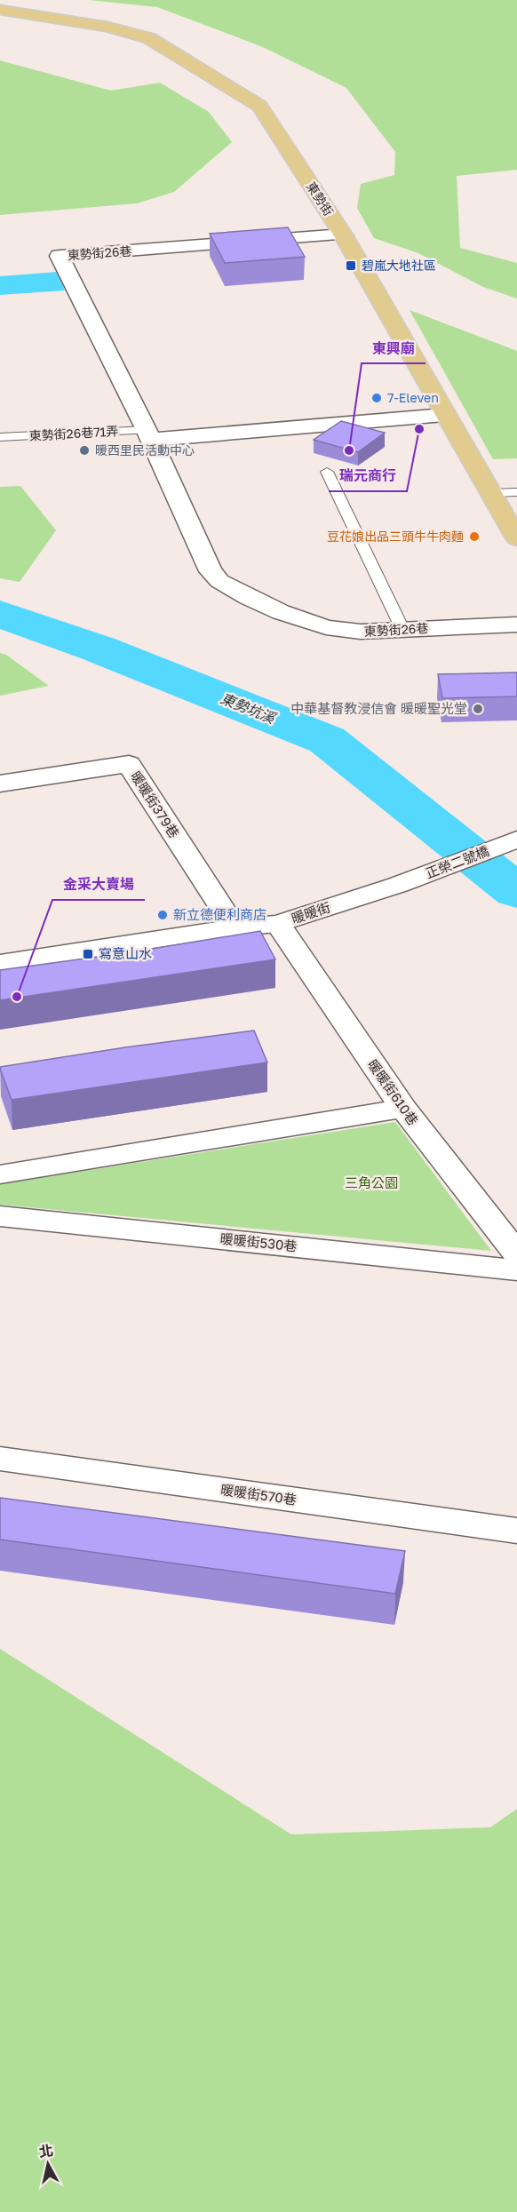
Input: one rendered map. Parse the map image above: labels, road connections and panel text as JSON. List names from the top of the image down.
{
  "streets": {
    "main road": ["東勢街"],
    "street": [
      "東勢街26巷",
      "暖暖街379巷",
      "正榮二號橋",
      "暖暖街",
      "暖暖街610巷",
      "暖暖街530巷",
      "暖暖街570巷"
    ],
    "lane": ["東勢街26巷71弄"]
  },
  "crossings": [
    ["東勢街", "東勢街26巷"],
    ["東勢街26巷", "東勢街26巷71弄"],
    ["暖暖街379巷", "暖暖街"],
    ["正榮二號橋", "暖暖街"],
    ["暖暖街", "暖暖街610巷"]
  ],
  "water": ["東勢坑溪"],
  "parks": ["三角公園"],
  "places": {
    "transit": ["碧嵐大地社區", "寫意山水"],
    "other": [
      "7-Eleven",
      "瑞元商行",
      "暖西里民活動中心",
      "東興廟",
      "豆花娘出品三頭牛牛肉麵",
      "中華基督教浸信會 暖暖聖光堂",
      "新立德便利商店",
      "金采大賣場"
    ]
  },
  "north": "top"
}
